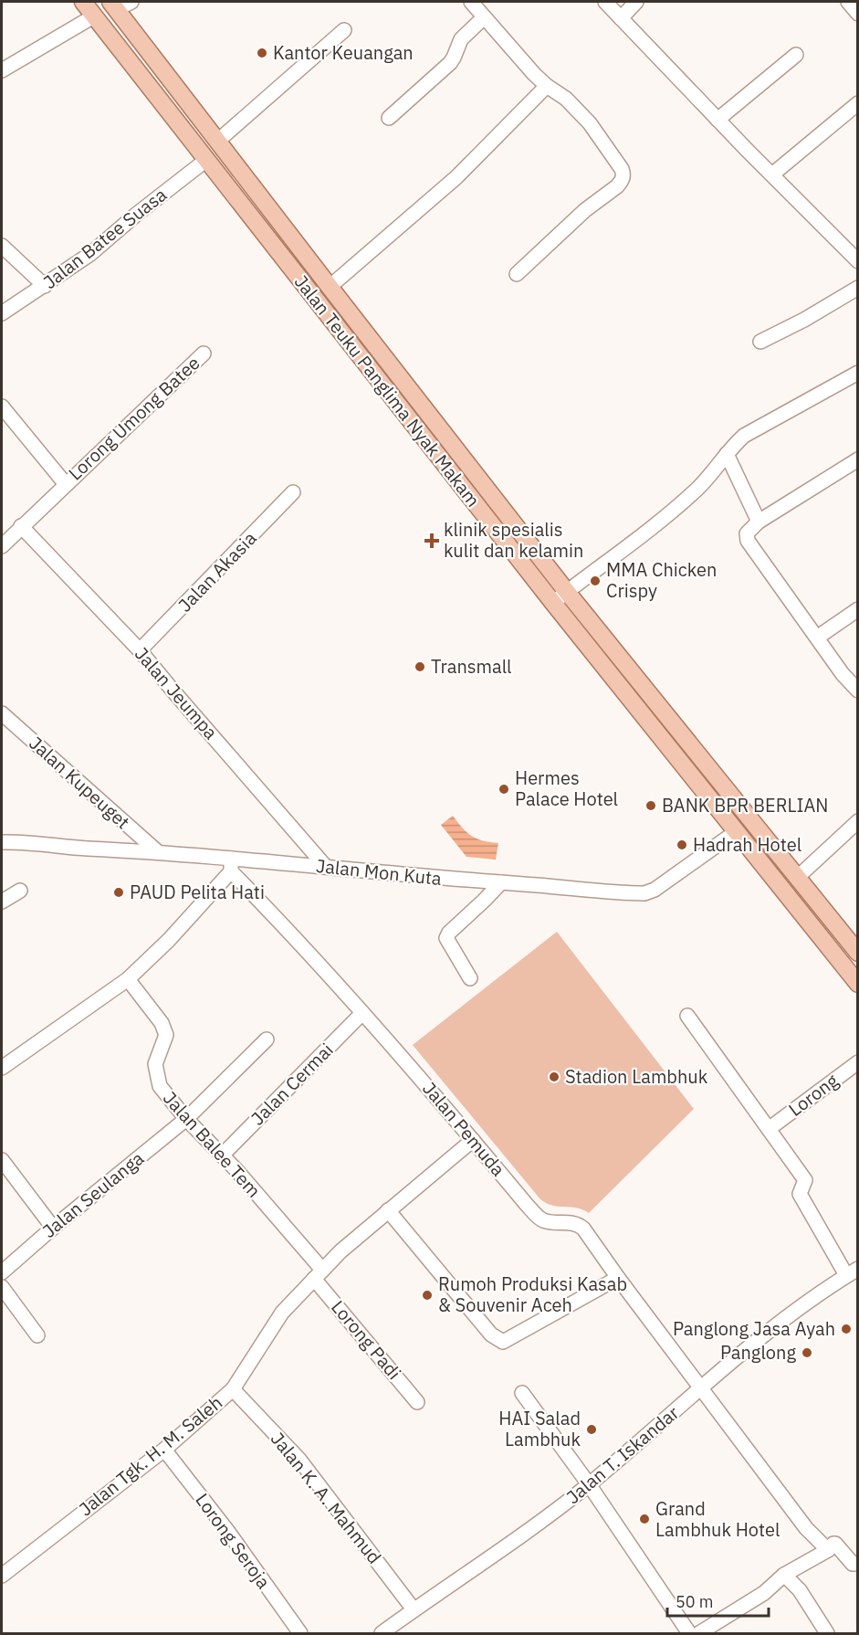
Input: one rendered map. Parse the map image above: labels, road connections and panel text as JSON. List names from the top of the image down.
{
  "streets": {
    "main road": ["Jalan Teuku Panglima Nyak Makam"],
    "street": [
      "Jalan Batee Suasa",
      "Lorong Umong Batee",
      "Jalan Akasia",
      "Jalan Jeumpa",
      "Jalan Kupeuget",
      "Jalan Mon Kuta",
      "Jalan Cermai",
      "Lorong",
      "Jalan Pemuda",
      "Jalan Balee Tem",
      "Jalan Seulanga",
      "Lorong Padi",
      "Jalan T. Iskandar",
      "Jalan Tgk. H. M. Saleh",
      "Jalan K. A. Mahmud",
      "Lorong Seroja"
    ]
  },
  "crossings": [
    ["Jalan Batee Suasa", "Jalan Teuku Panglima Nyak Makam"],
    ["Jalan Teuku Panglima Nyak Makam", "Jalan Mon Kuta"],
    ["Jalan Akasia", "Jalan Jeumpa"],
    ["Jalan Jeumpa", "Jalan Mon Kuta"],
    ["Jalan Kupeuget", "Jalan Mon Kuta"],
    ["Jalan Mon Kuta", "Jalan Pemuda"],
    ["Jalan Cermai", "Jalan Pemuda"],
    ["Jalan Cermai", "Jalan Balee Tem"],
    ["Jalan Pemuda", "Jalan T. Iskandar"],
    ["Jalan Pemuda", "Jalan Tgk. H. M. Saleh"],
    ["Jalan Balee Tem", "Jalan Seulanga"],
    ["Jalan Balee Tem", "Lorong Padi"],
    ["Jalan Balee Tem", "Jalan Tgk. H. M. Saleh"],
    ["Lorong Padi", "Jalan Tgk. H. M. Saleh"],
    ["Jalan T. Iskandar", "Jalan K. A. Mahmud"],
    ["Jalan Tgk. H. M. Saleh", "Jalan K. A. Mahmud"],
    ["Jalan Tgk. H. M. Saleh", "Lorong Seroja"]
  ],
  "places": {
    "other": [
      "Kantor Keuangan",
      "MMA Chicken Crispy",
      "Transmall",
      "Hermes Palace Hotel",
      "BANK BPR BERLIAN",
      "Hadrah Hotel",
      "PAUD Pelita Hati",
      "Stadion Lambhuk",
      "Rumoh Produksi Kasab & Souvenir Aceh",
      "Panglong Jasa Ayah",
      "Panglong",
      "HAI Salad Lambhuk",
      "Grand Lambhuk Hotel"
    ],
    "health": ["klinik spesialis kulit dan kelamin"]
  },
  "scale_bar": "50 m"
}
